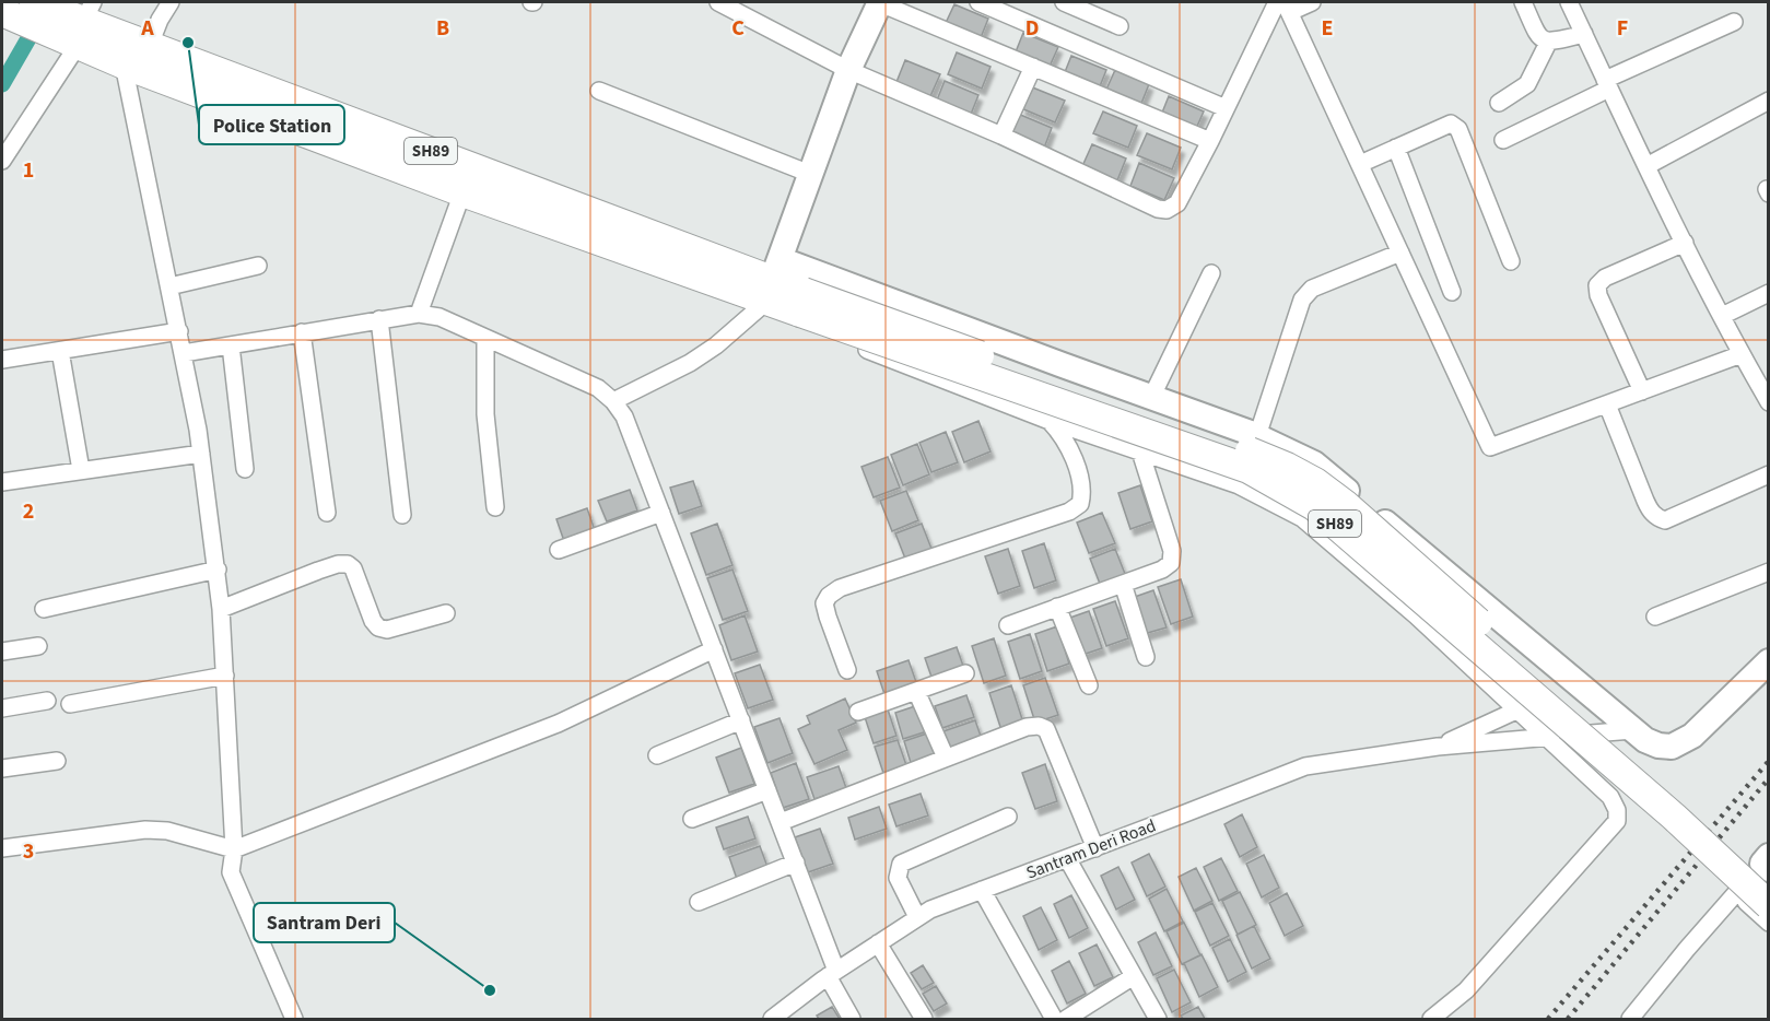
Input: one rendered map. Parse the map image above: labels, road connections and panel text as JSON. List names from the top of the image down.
{
  "streets": {
    "main road": ["SH89"],
    "street": ["Santram Deri Road"]
  },
  "places": ["Police Station", "Santram Deri"],
  "grid": {
    "columns": [
      "A",
      "B",
      "C",
      "D",
      "E",
      "F"
    ],
    "rows": ["1", "2", "3"]
  }
}
